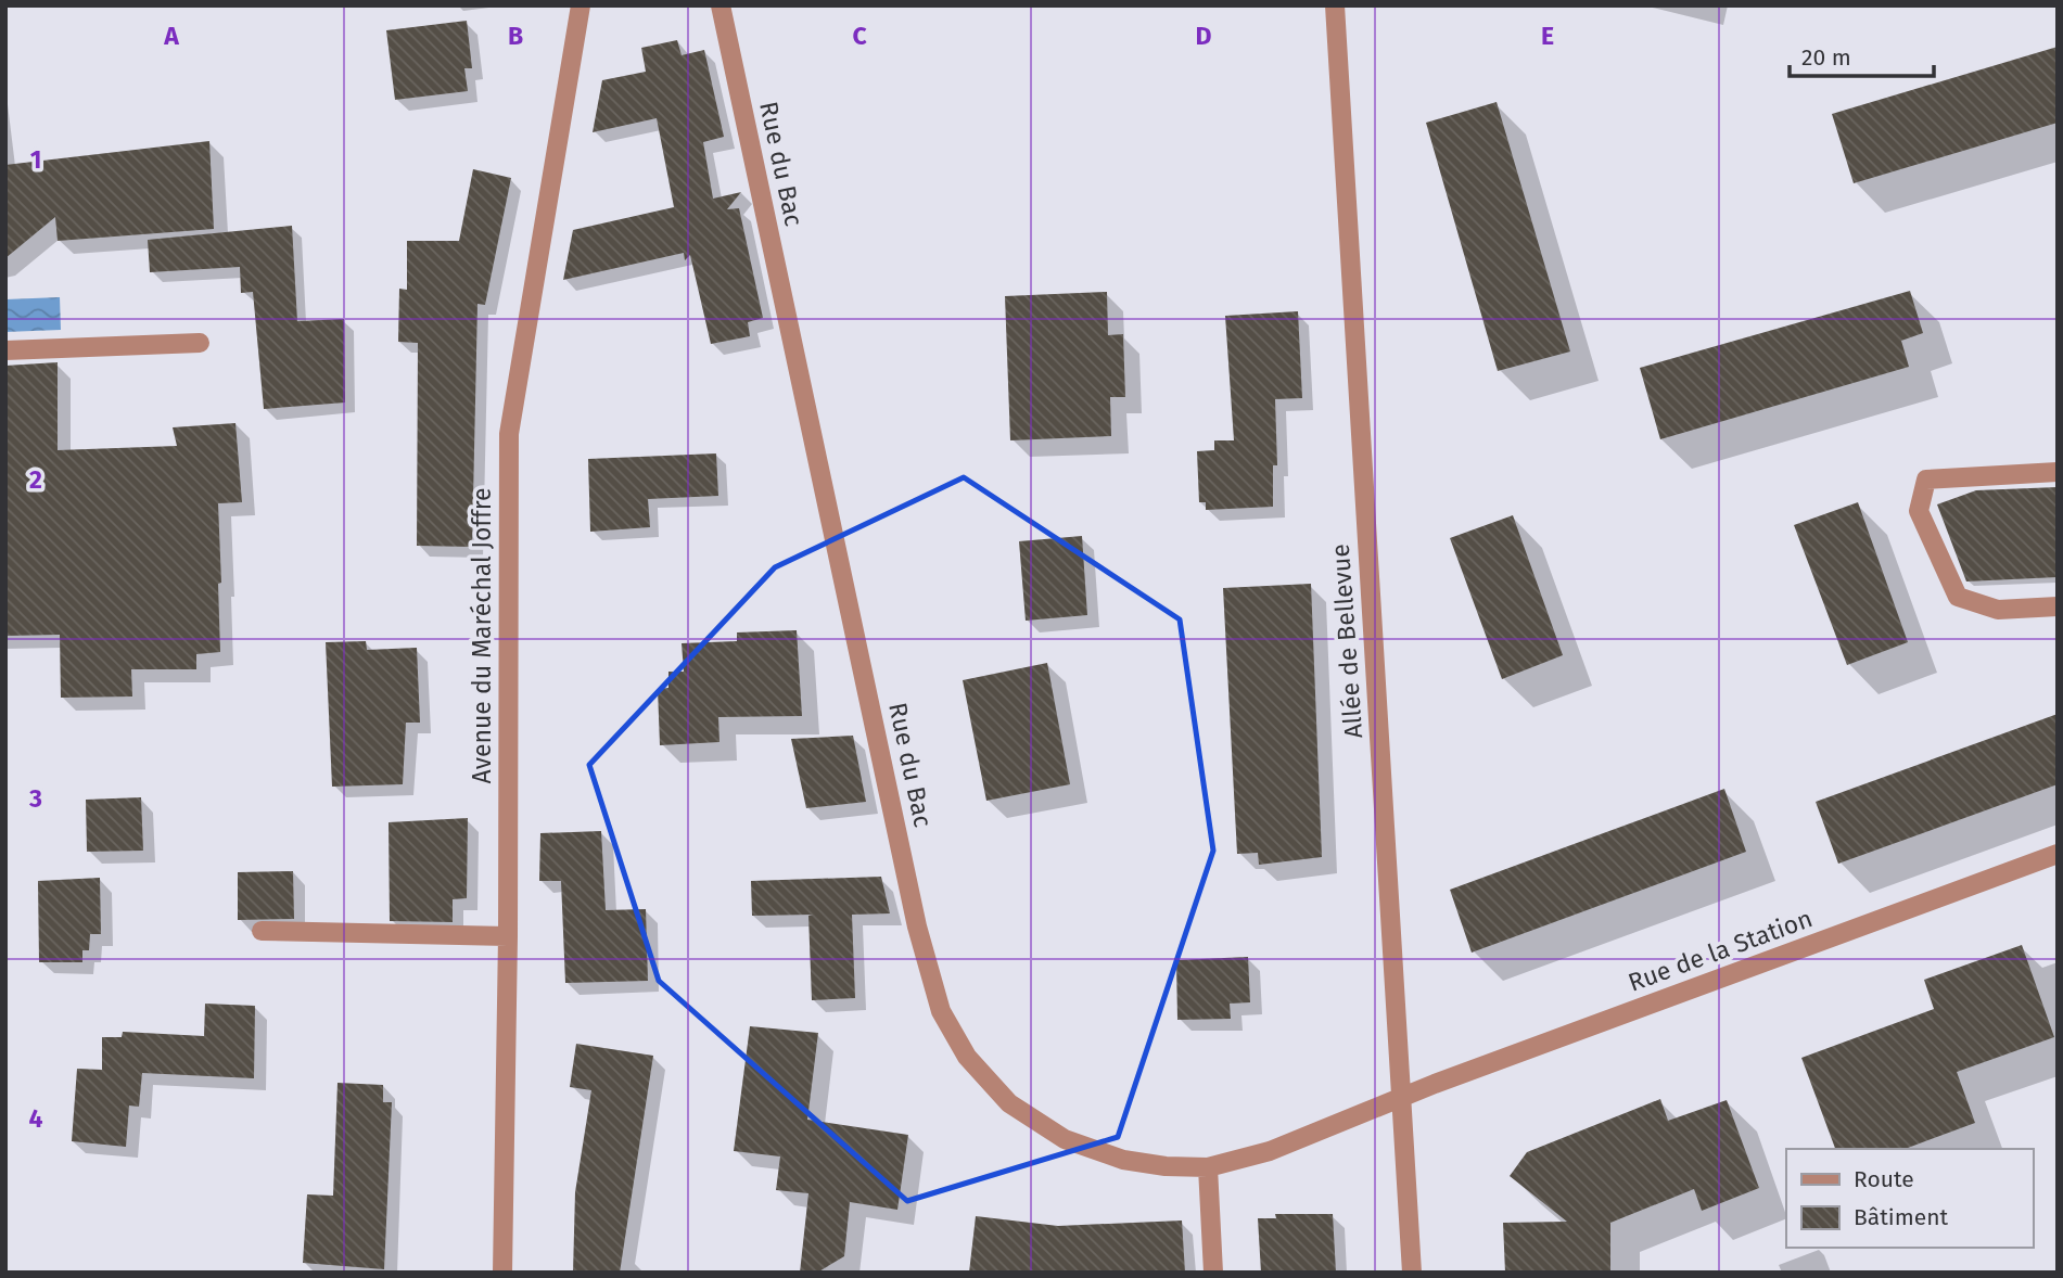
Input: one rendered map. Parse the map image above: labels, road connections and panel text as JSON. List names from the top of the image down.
{
  "streets": {
    "street": [
      "Rue du Bac",
      "Avenue du Maréchal Joffre",
      "Allée de Bellevue",
      "Rue de la Station"
    ]
  },
  "crossings": [
    ["Rue du Bac", "Allée de Bellevue"],
    ["Rue du Bac", "Rue de la Station"],
    ["Allée de Bellevue", "Rue de la Station"]
  ],
  "legend": ["Route", "Bâtiment"],
  "scale_bar": "20 m",
  "grid": {
    "columns": [
      "A",
      "B",
      "C",
      "D",
      "E"
    ],
    "rows": [
      "1",
      "2",
      "3",
      "4"
    ]
  }
}
